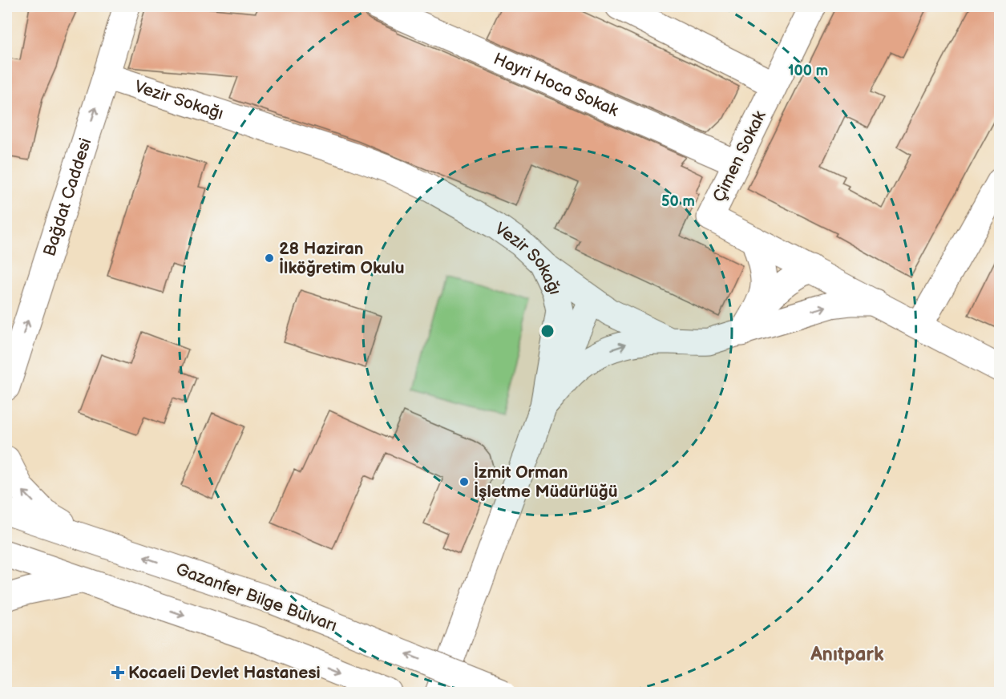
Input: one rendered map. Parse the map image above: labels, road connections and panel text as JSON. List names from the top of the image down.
{
  "streets": {
    "street": [
      "Hayri Hoca Sokak",
      "Vezir Sokağı",
      "Çimen Sokak",
      "Bağdat Caddesi",
      "Gazanfer Bilge Bulvarı"
    ]
  },
  "crossings": [
    ["Hayri Hoca Sokak", "Çimen Sokak"],
    ["Vezir Sokağı", "Bağdat Caddesi"]
  ],
  "one_way": ["Bağdat Caddesi"],
  "districts": ["Anıtpark"],
  "places": {
    "other": ["28 Haziran İlköğretim Okulu", "İzmit Orman İşletme Müdürlüğü"],
    "health": ["Kocaeli Devlet Hastanesi"]
  },
  "rings": ["100 m", "50 m"]
}
